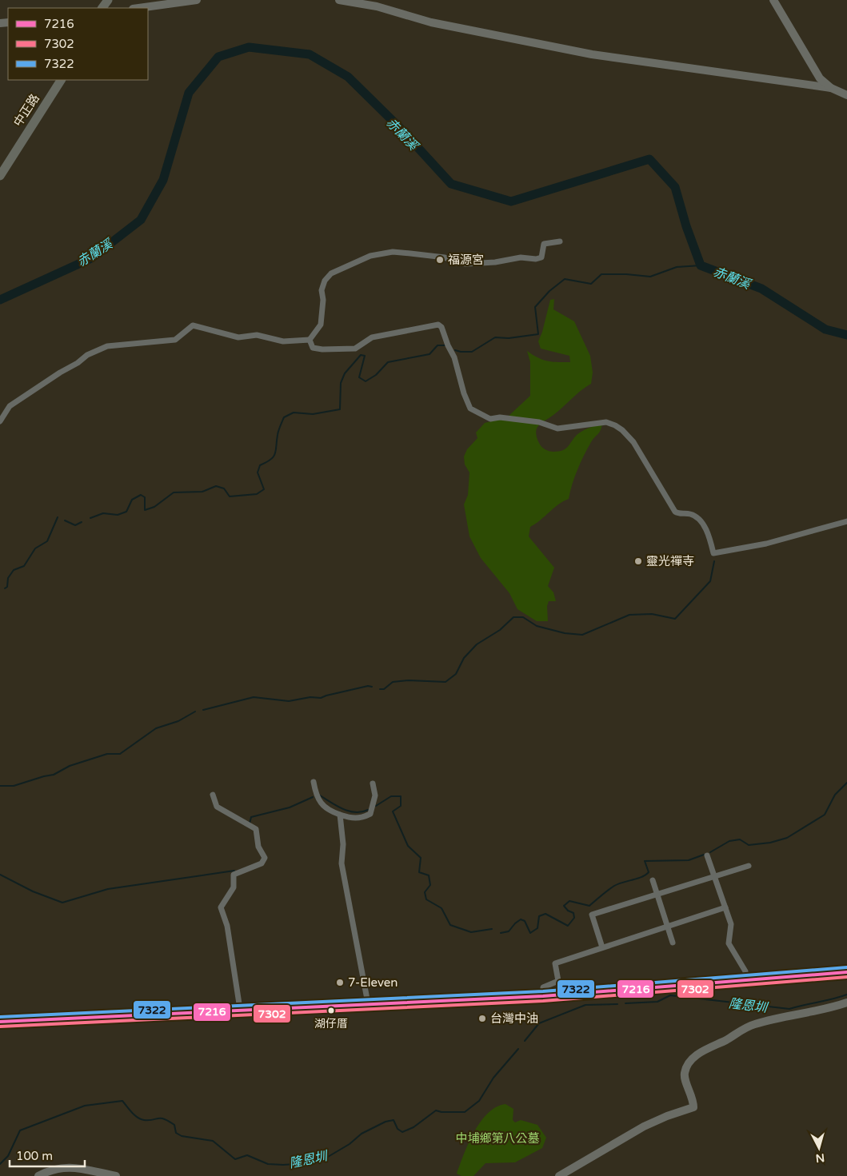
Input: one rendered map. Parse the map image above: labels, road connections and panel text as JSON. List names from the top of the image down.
{
  "streets": {
    "main road": ["中正路"]
  },
  "water": ["赤蘭溪", "隆恩圳"],
  "parks": ["中埔鄉第八公墓"],
  "places": [
    "福源宮",
    "靈光禪寺",
    "7-Eleven",
    "湖仔厝",
    "台灣中油"
  ],
  "lines": ["transit line 7322", "transit line 7216", "transit line 7302"],
  "legend": ["7216", "7302", "7322"],
  "scale_bar": "100 m",
  "north": "bottom"
}
